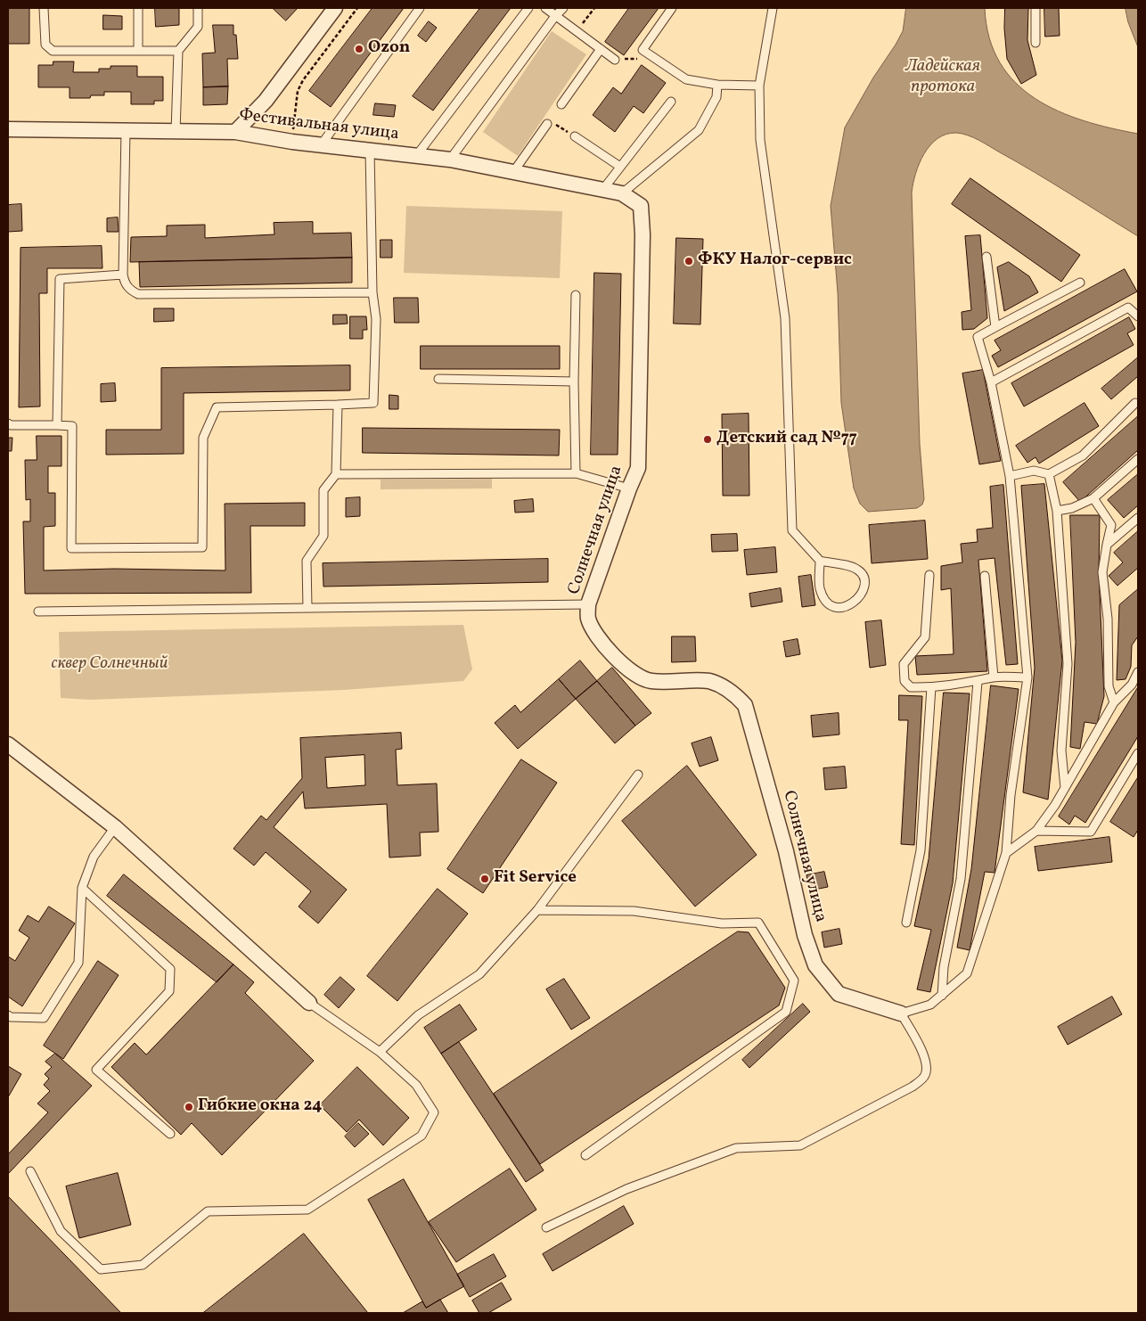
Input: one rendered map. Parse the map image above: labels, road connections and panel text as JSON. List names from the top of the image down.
{
  "streets": {
    "street": ["Фестивальная улица", "Солнечная улица"]
  },
  "crossings": [
    ["Фестивальная улица", "Солнечная улица"]
  ],
  "water": ["Ладейская протока"],
  "parks": ["сквер Солнечный"],
  "places": [
    "Ozon",
    "ФКУ Налог-сервис",
    "Детский сад №77",
    "Fit Service",
    "Гибкие окна 24"
  ]
}
